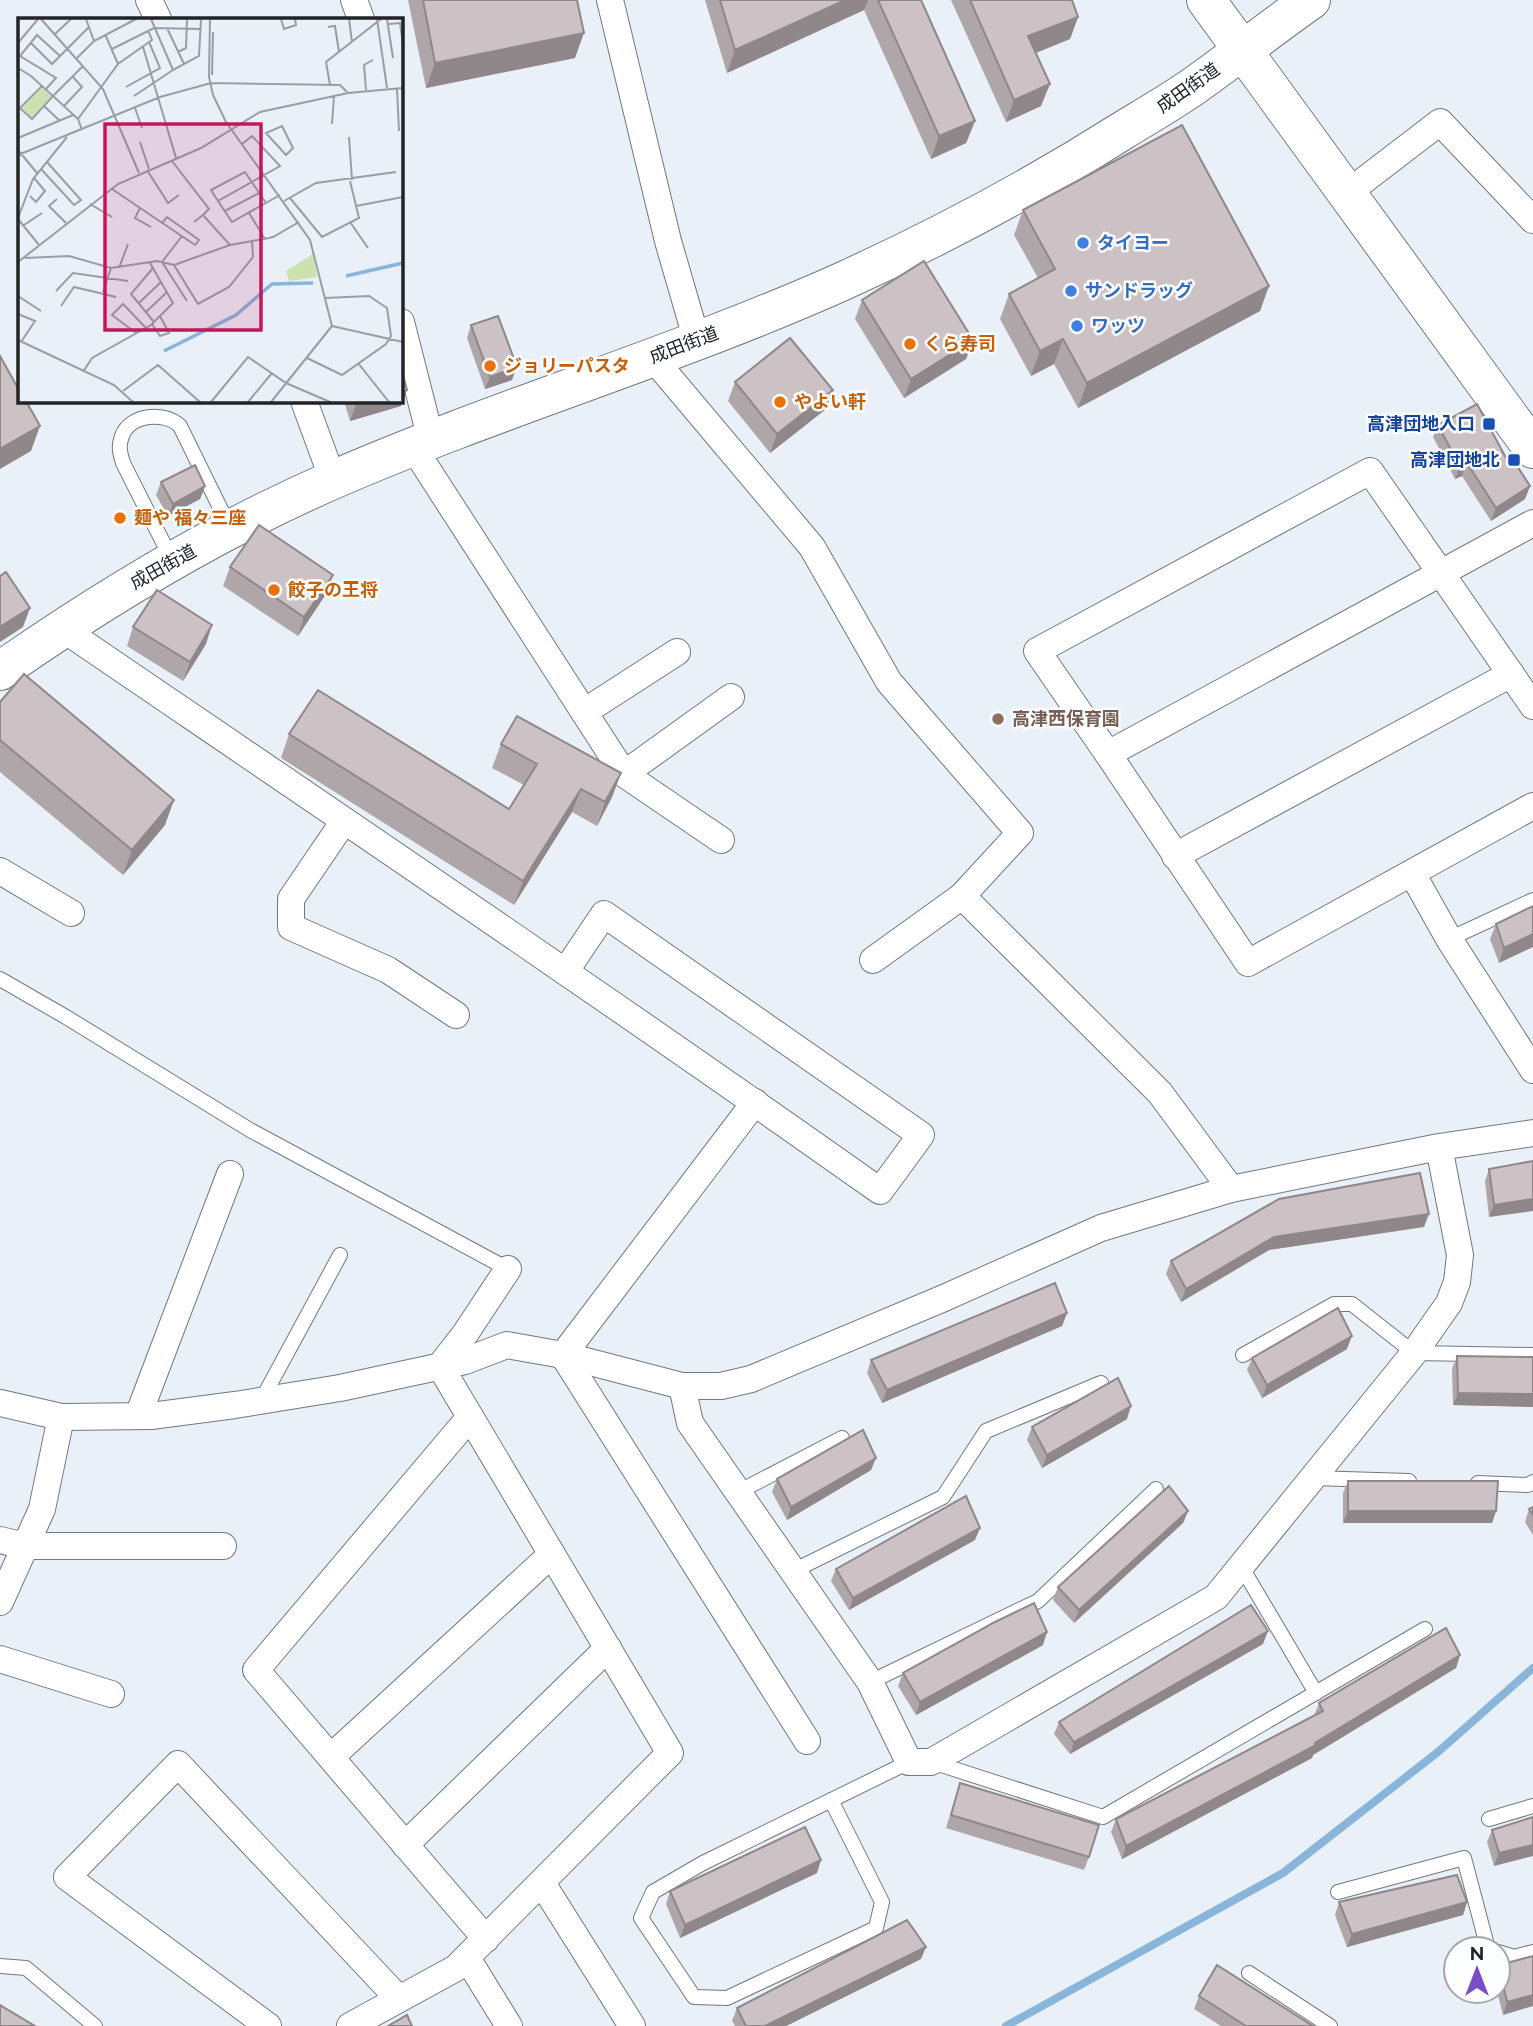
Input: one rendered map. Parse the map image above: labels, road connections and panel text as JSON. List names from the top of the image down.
{
  "streets": {
    "main road": ["成田街道"]
  },
  "places": {
    "other": [
      "タイヨー",
      "サンドラッグ",
      "ワッツ",
      "くら寿司",
      "ジョリーパスタ",
      "やよい軒",
      "麺や 福々三座",
      "餃子の王将",
      "高津西保育園"
    ],
    "transit": ["高津団地入口", "高津団地北"]
  },
  "north": "top"
}
